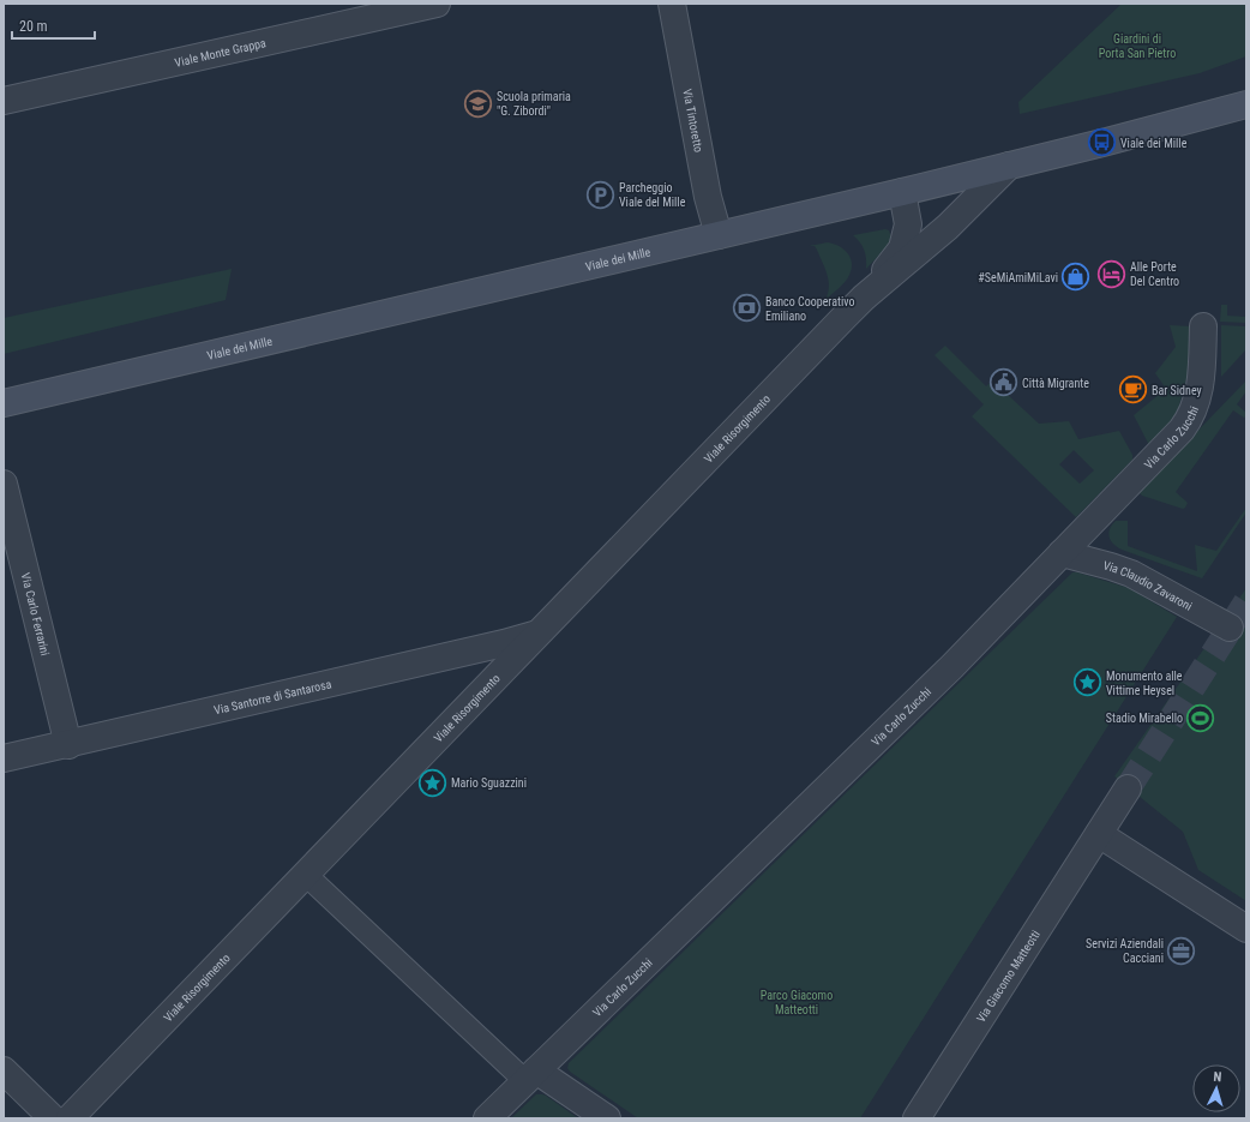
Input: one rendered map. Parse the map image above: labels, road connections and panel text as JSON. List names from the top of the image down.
{
  "streets": {
    "main road": ["Viale dei Mille"],
    "street": [
      "Viale Monte Grappa",
      "Via Tintoretto",
      "Viale Risorgimento",
      "Via Carlo Zucchi",
      "Via Claudio Zavaroni",
      "Via Carlo Ferrarini",
      "Via Santorre di Santarosa",
      "Via Giacomo Matteotti"
    ]
  },
  "crossings": [
    ["Via Tintoretto", "Viale dei Mille"],
    ["Viale dei Mille", "Viale Risorgimento"],
    ["Viale Risorgimento", "Via Santorre di Santarosa"],
    ["Via Carlo Zucchi", "Via Claudio Zavaroni"],
    ["Via Carlo Ferrarini", "Via Santorre di Santarosa"]
  ],
  "parks": ["Giardini di Porta San Pietro", "Parco Giacomo Matteotti"],
  "places": {
    "school or university": ["Scuola primaria \"G. Zibordi\""],
    "bus stop": ["Viale dei Mille"],
    "parking": ["Parcheggio Viale del Mille"],
    "hotel": ["Alle Porte Del Centro"],
    "shop": ["#SeMiAmiMiLavi"],
    "bank": ["Banco Cooperativo Emiliano"],
    "public building": ["Città Migrante"],
    "cafe": ["Bar Sidney"],
    "place": ["Monumento alle Vittime Heysel", "Mario Sguazzini"],
    "sports": ["Stadio Mirabello"],
    "office": ["Servizi Aziendali Cacciani"]
  },
  "scale_bar": "20 m",
  "north": "top"
}
